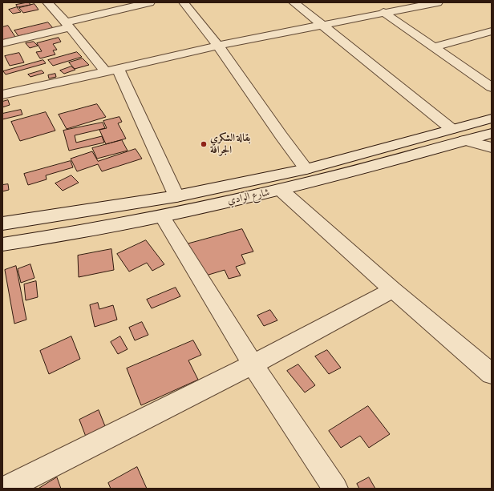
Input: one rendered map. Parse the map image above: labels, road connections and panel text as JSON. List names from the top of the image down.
{
  "streets": {
    "street": ["شارع الوادي"]
  },
  "places": ["بقالة الشكري الجرافة"]
}
